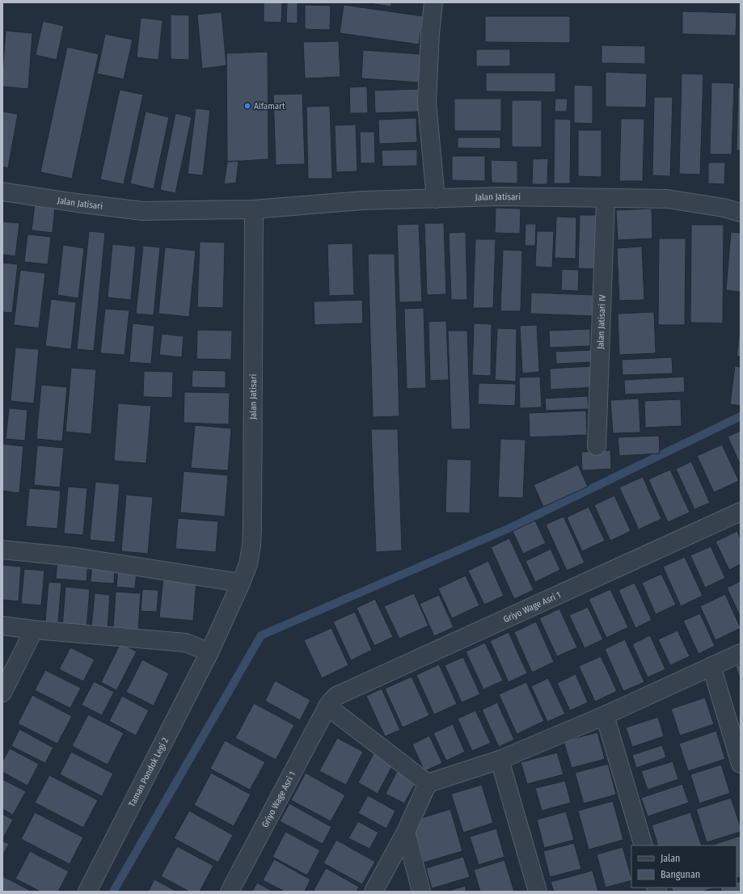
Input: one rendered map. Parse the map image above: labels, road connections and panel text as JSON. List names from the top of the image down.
{
  "streets": {
    "street": [
      "Jalan Jatisari",
      "Jalan Jatisari IV",
      "Griyo Wage Asri 1",
      "Taman Pondok Legi 2"
    ]
  },
  "crossings": [
    ["Jalan Jatisari", "Jalan Jatisari IV"],
    ["Jalan Jatisari", "Taman Pondok Legi 2"]
  ],
  "places": ["Alfamart"],
  "legend": ["Jalan", "Bangunan"]
}
